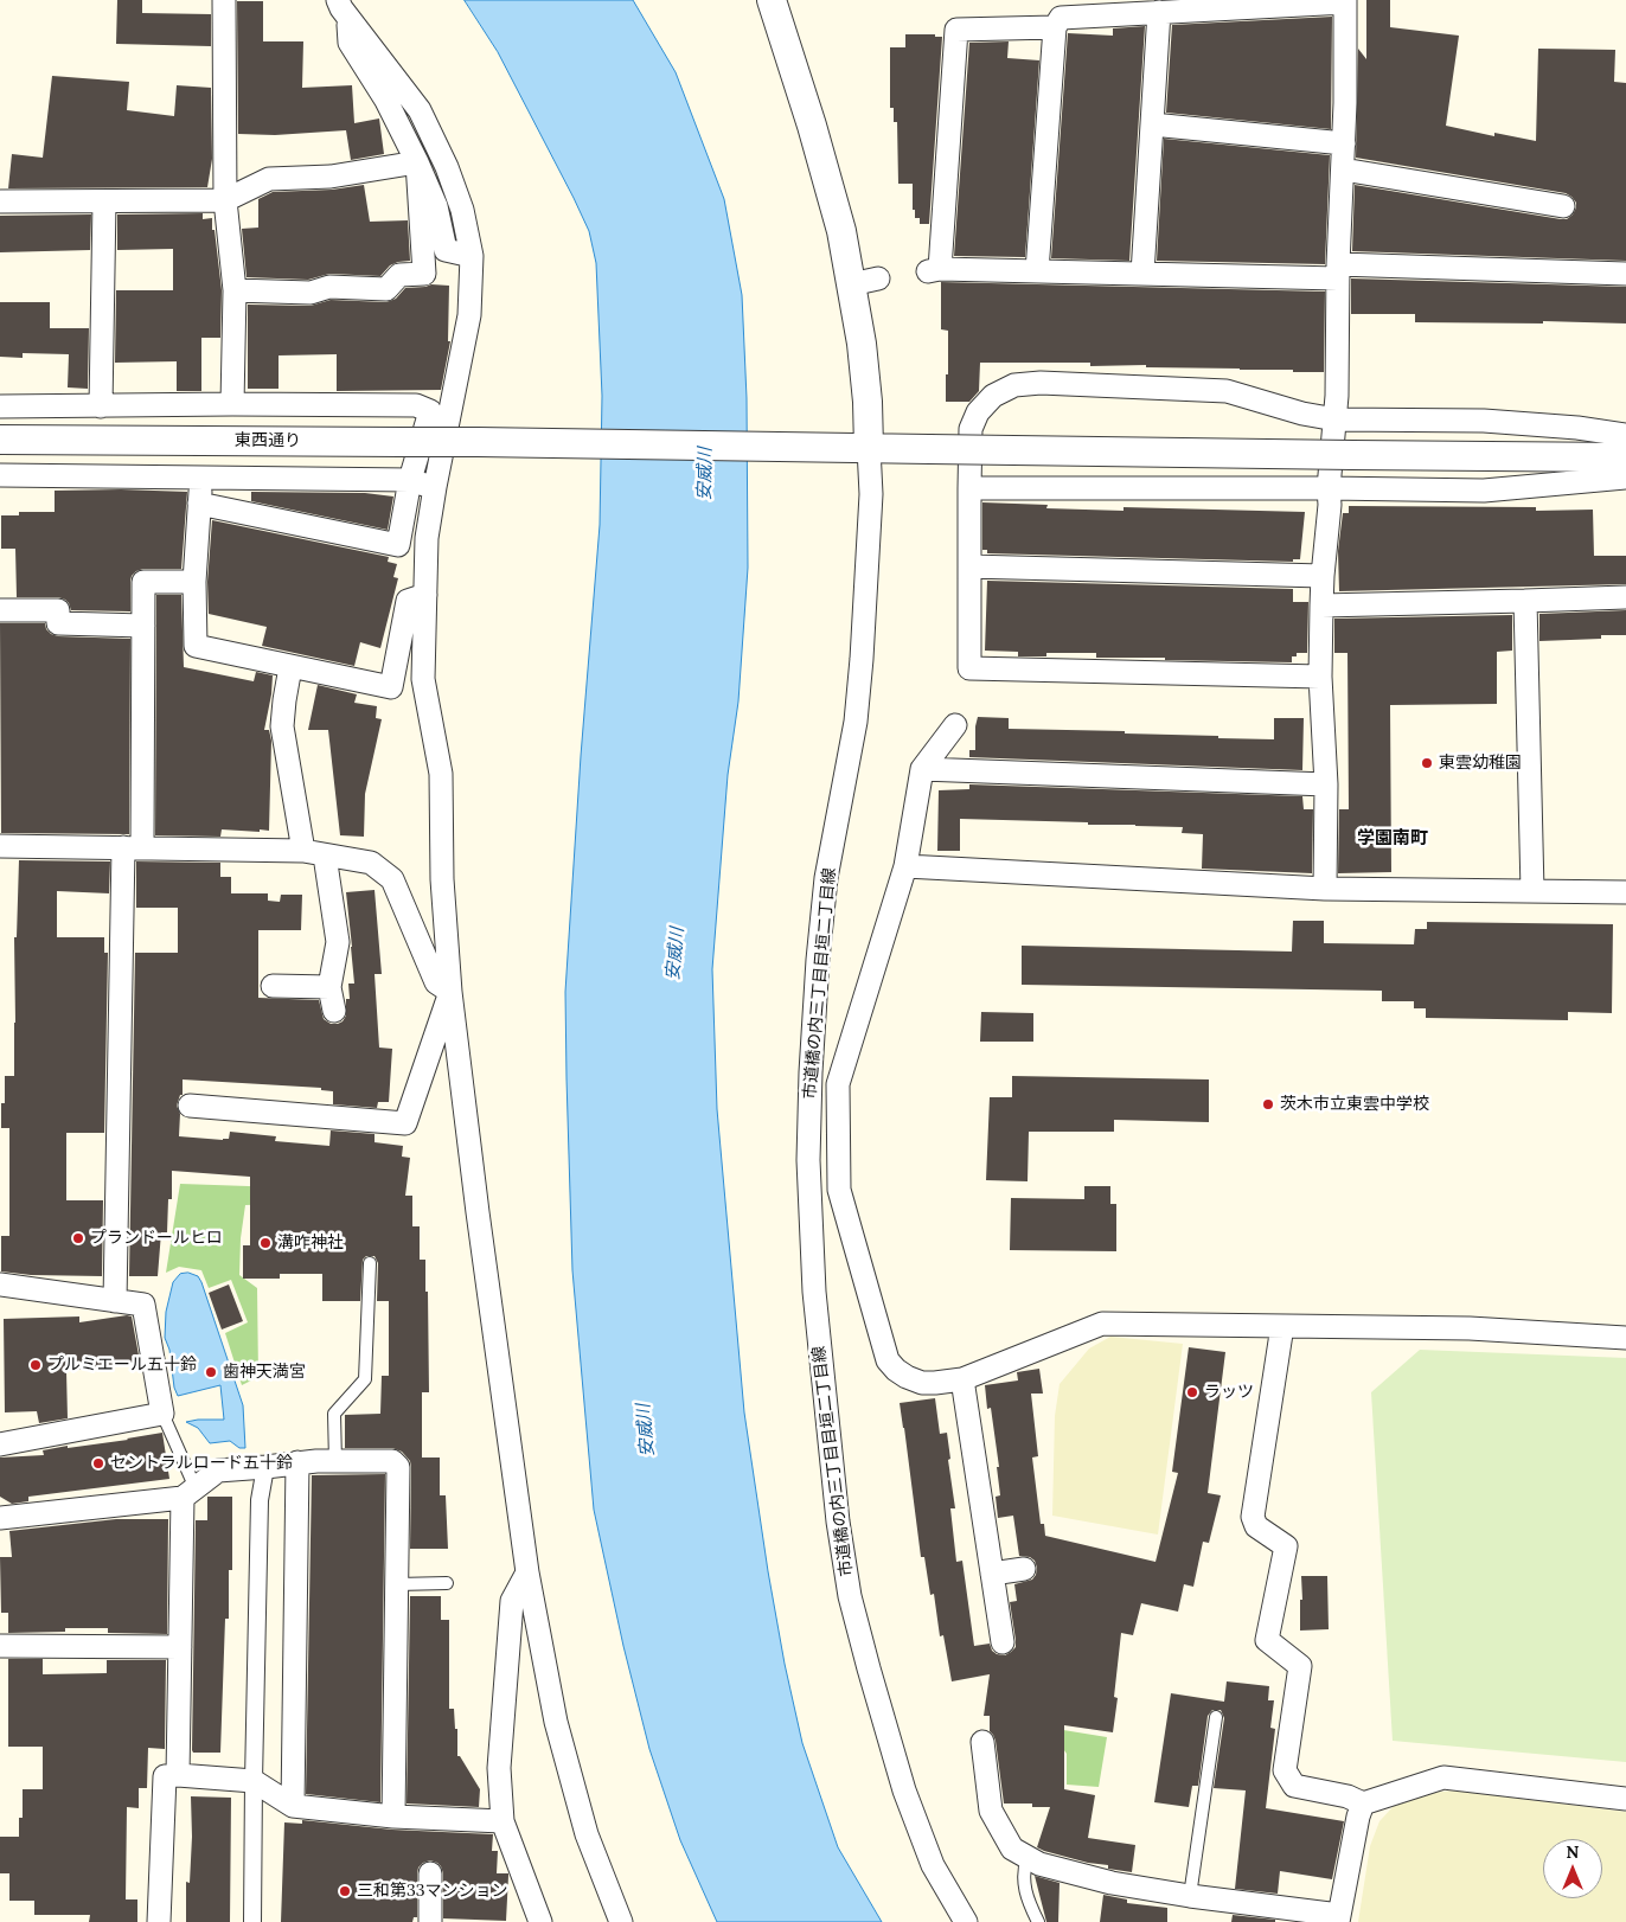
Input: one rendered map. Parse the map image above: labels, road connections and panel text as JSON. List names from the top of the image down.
{
  "streets": {
    "street": ["東西通り", "市道橋の内三丁目目垣二丁目線"]
  },
  "crossings": [
    ["東西通り", "市道橋の内三丁目目垣二丁目線"]
  ],
  "districts": ["学園南町"],
  "water": ["安威川"],
  "places": [
    "東雲幼稚園",
    "茨木市立東雲中学校",
    "プランドールヒロ",
    "溝咋神社",
    "プルミエール五十鈴",
    "歯神天満宮",
    "ラッツ",
    "セントラルロード五十鈴",
    "三和第33マンション"
  ],
  "north": "top"
}
